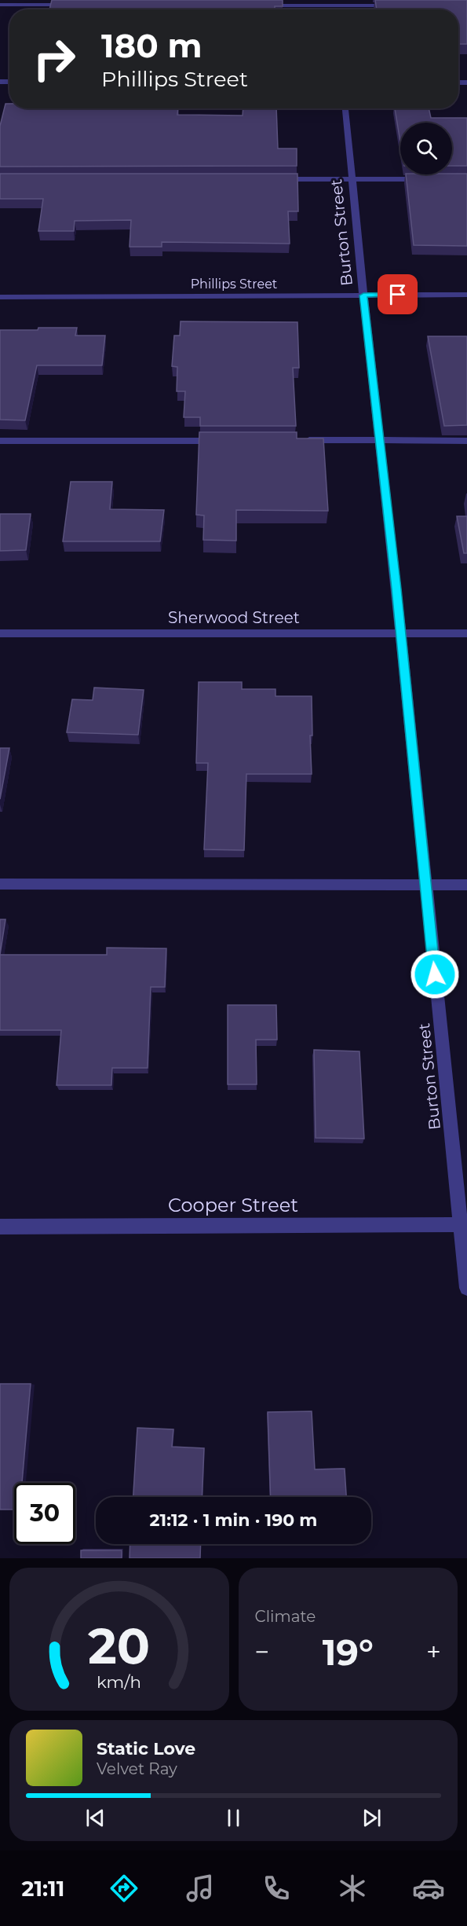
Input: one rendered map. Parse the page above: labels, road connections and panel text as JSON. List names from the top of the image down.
{
  "streets": {
    "street": [
      "Burton Street",
      "Phillips Street",
      "Sherwood Street",
      "Cooper Street"
    ]
  },
  "crossings": [
    ["Burton Street", "Phillips Street"],
    ["Burton Street", "Sherwood Street"],
    ["Burton Street", "Cooper Street"]
  ],
  "page": {
    "turn": ["180 m", "Phillips Street"],
    "limit": "30",
    "trip": "21:12 · 1 min · 190 m",
    "tile": "Climate",
    "heat": ["−", "19°", "+"],
    "song": ["Static Love", "Velvet Ray"],
    "tabs": "21:11",
    "gauge": ["20", "km/h"]
  }
}
